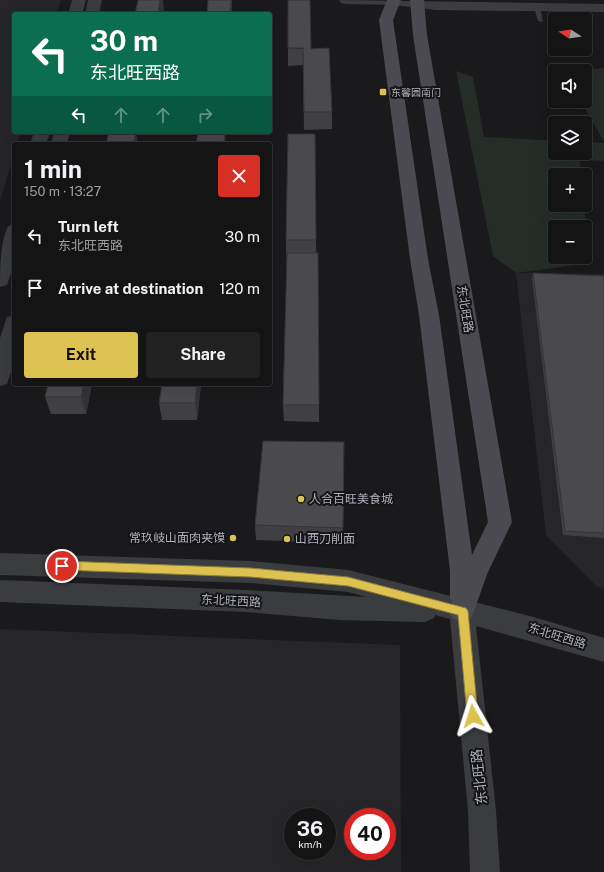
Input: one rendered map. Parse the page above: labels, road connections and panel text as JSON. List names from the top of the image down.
{
  "streets": {
    "main road": ["东北旺路"],
    "street": ["东北旺西路"]
  },
  "crossings": [
    ["东北旺路", "东北旺西路"]
  ],
  "places": {
    "transit": ["东馨园南门"],
    "other": ["人合百旺美食城", "常玖岐山面肉夹馍", "山西刀削面"]
  },
  "north": "left",
  "page": {
    "map_buttons": ["+", "−"],
    "turn": ["30 m", "东北旺西路"],
    "heading": ["1 min", "150 m · 13:27"],
    "list": [
      {
        "name": "Turn left",
        "note": "东北旺西路",
        "value": "30 m"
      },
      {
        "name": "Arrive at destination",
        "value": "120 m"
      }
    ],
    "buttons": ["Exit", "Share"],
    "speed": "36 km/h",
    "limit": "40"
  }
}
